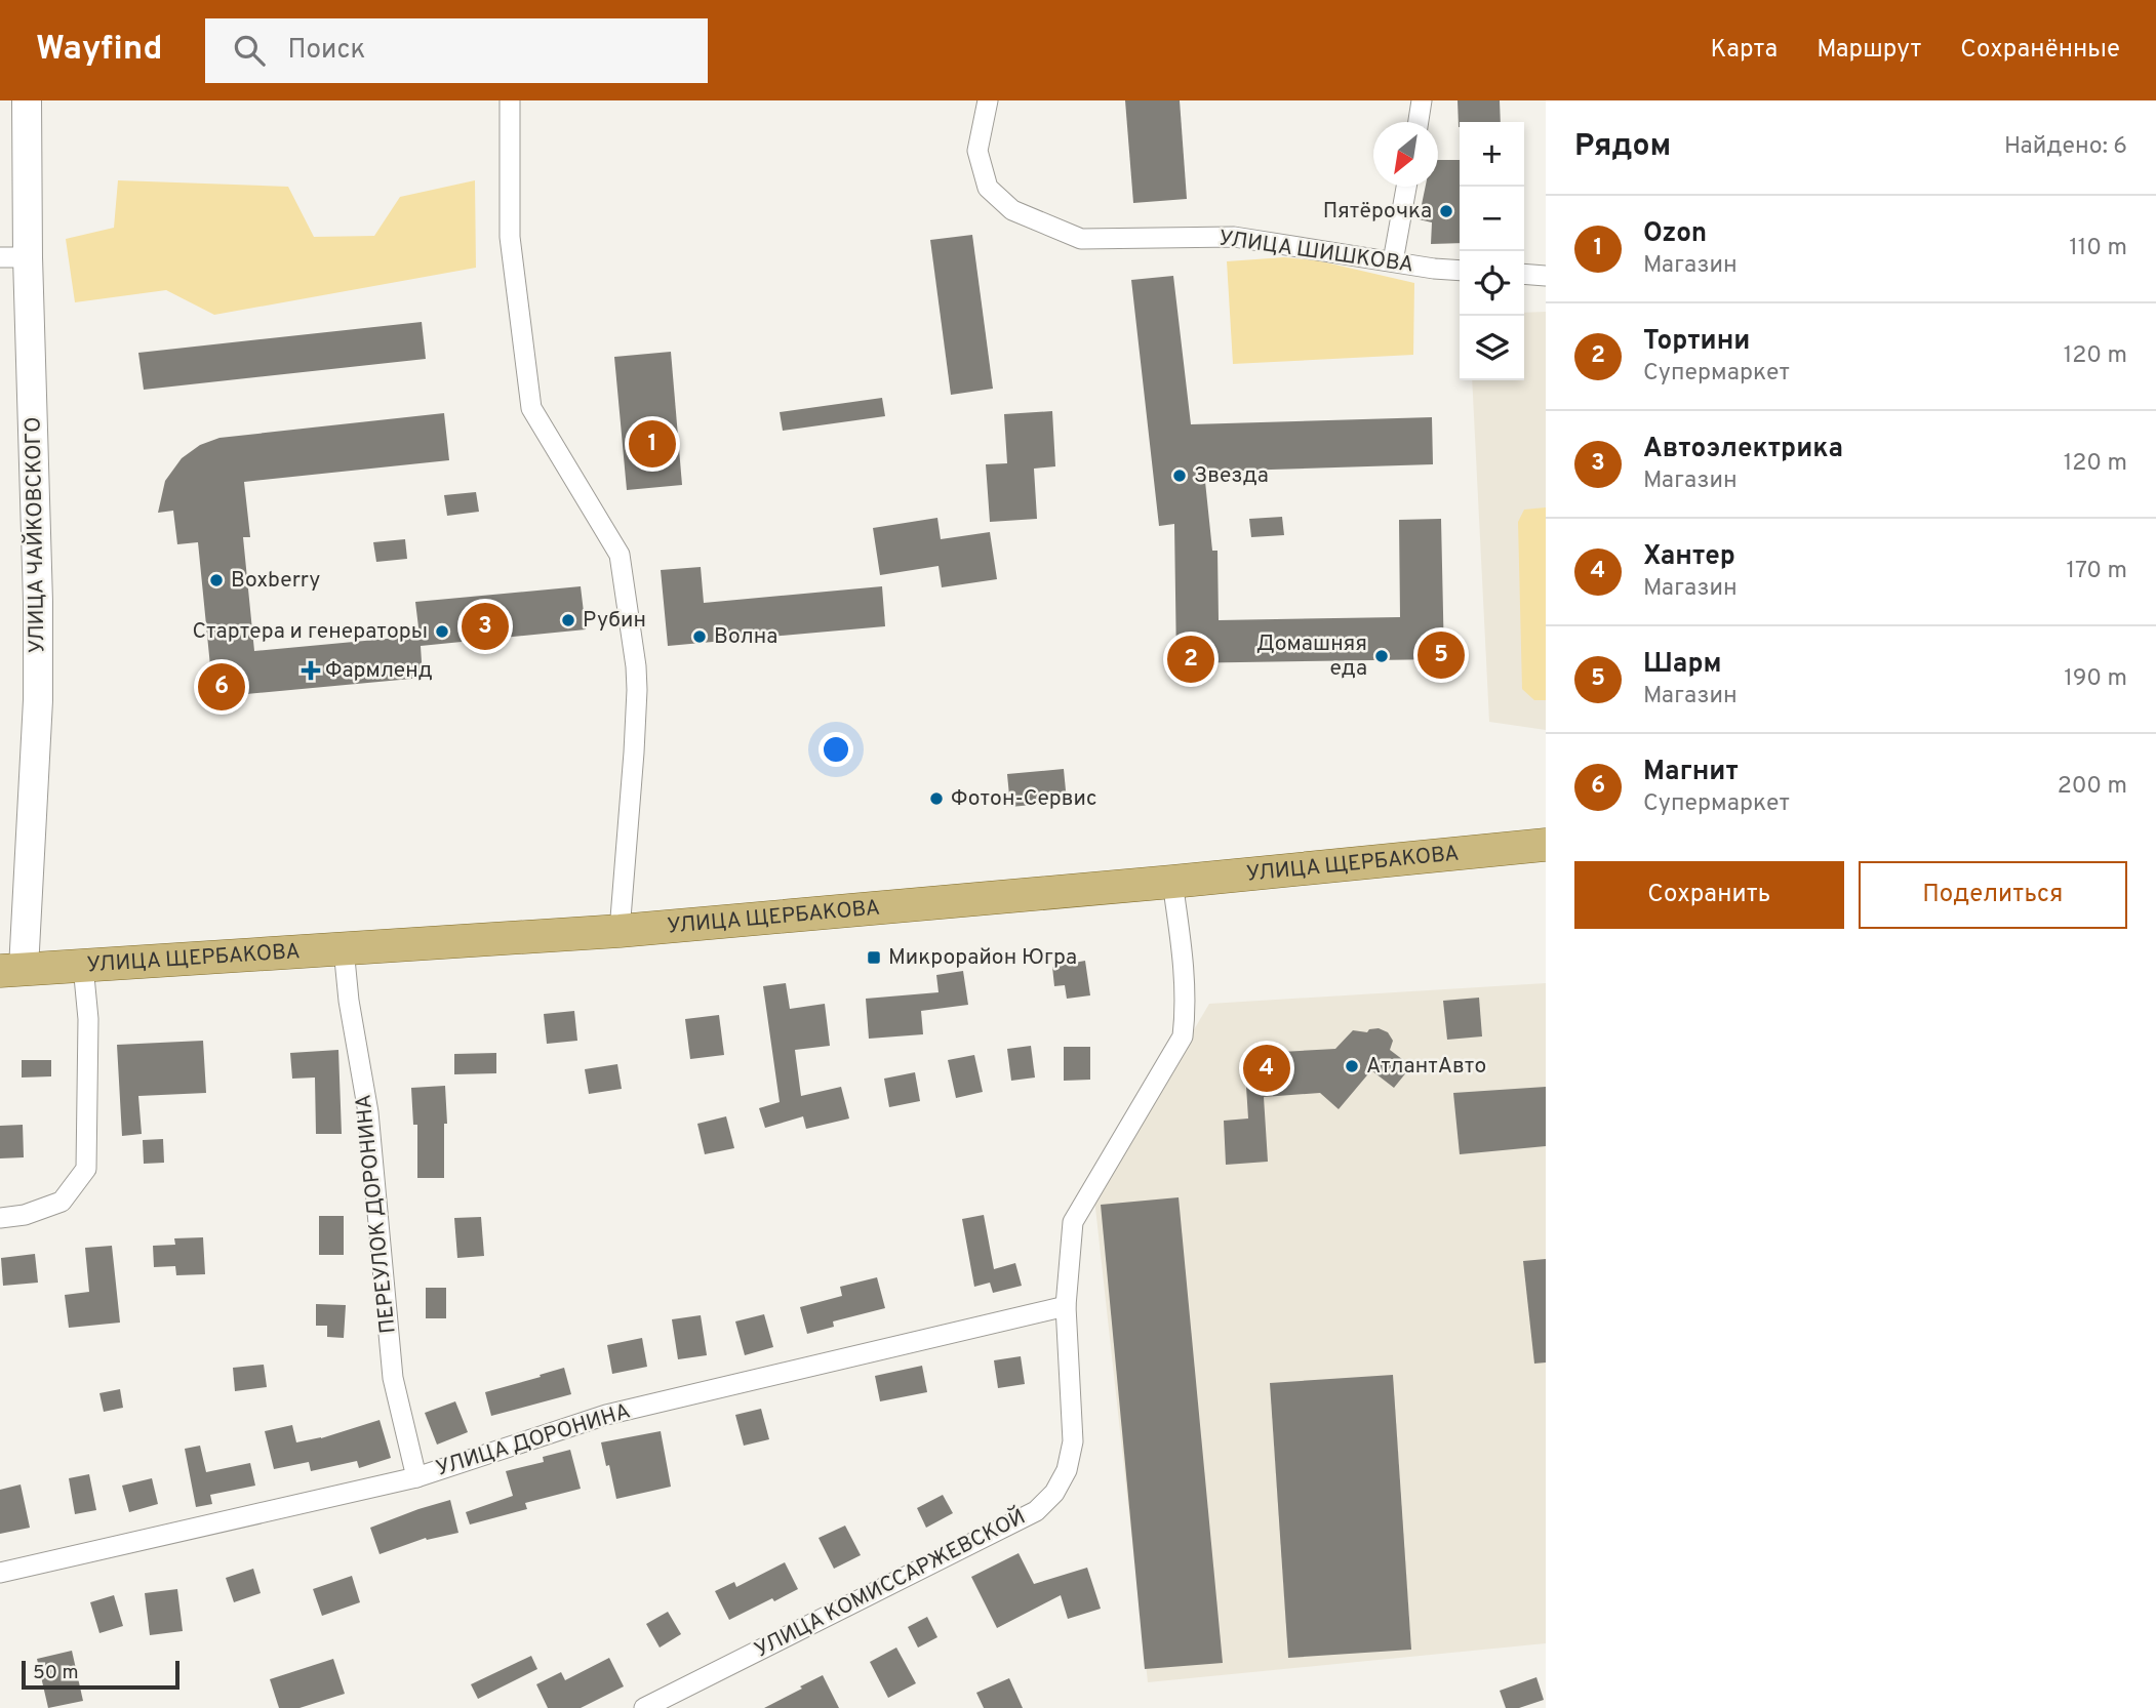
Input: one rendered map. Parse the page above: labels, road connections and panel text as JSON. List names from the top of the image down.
{
  "streets": {
    "main road": ["УЛИЦА ЩЕРБАКОВА"],
    "street": [
      "УЛИЦА ШИШКОВА",
      "УЛИЦА ЧАЙКОВСКОГО",
      "ПЕРЕУЛОК ДОРОНИНА",
      "УЛИЦА ДОРОНИНА",
      "УЛИЦА КОМИССАРЖЕВСКОЙ"
    ]
  },
  "crossings": [
    ["УЛИЦА ЧАЙКОВСКОГО", "УЛИЦА ЩЕРБАКОВА"],
    ["УЛИЦА ЩЕРБАКОВА", "ПЕРЕУЛОК ДОРОНИНА"],
    ["УЛИЦА ЩЕРБАКОВА", "УЛИЦА КОМИССАРЖЕВСКОЙ"],
    ["ПЕРЕУЛОК ДОРОНИНА", "УЛИЦА ДОРОНИНА"],
    ["УЛИЦА ДОРОНИНА", "УЛИЦА КОМИССАРЖЕВСКОЙ"]
  ],
  "places": {
    "other": [
      "Пятёрочка",
      "Звезда",
      "Boxberry",
      "Рубин",
      "Стартера и генераторы",
      "Волна",
      "Домашняя еда",
      "Фотон-Сервис",
      "АтлантАвто"
    ],
    "health": ["Фармленд"],
    "transit": ["Микрорайон Югра"]
  },
  "scale_bar": "50 m",
  "north": "bottom left",
  "page": {
    "header": "Wayfind",
    "search": "Поиск",
    "nav": ["Карта", "Маршрут", "Сохранённые"],
    "heading": ["Рядом", "Найдено: 6"],
    "map_buttons": ["+", "−"],
    "list": [
      {
        "mark": "1",
        "name": "Ozon",
        "note": "Магазин",
        "value": "110 m"
      },
      {
        "mark": "2",
        "name": "Тортини",
        "note": "Супермаркет",
        "value": "120 m"
      },
      {
        "mark": "3",
        "name": "Автоэлектрика",
        "note": "Магазин",
        "value": "120 m"
      },
      {
        "mark": "4",
        "name": "Хантер",
        "note": "Магазин",
        "value": "170 m"
      },
      {
        "mark": "5",
        "name": "Шарм",
        "note": "Магазин",
        "value": "190 m"
      },
      {
        "mark": "6",
        "name": "Магнит",
        "note": "Супермаркет",
        "value": "200 m"
      }
    ],
    "pins": [
      "1",
      "3",
      "5",
      "2",
      "6",
      "4"
    ],
    "buttons": ["Сохранить", "Поделиться"],
    "scale": "50 m"
  }
}
